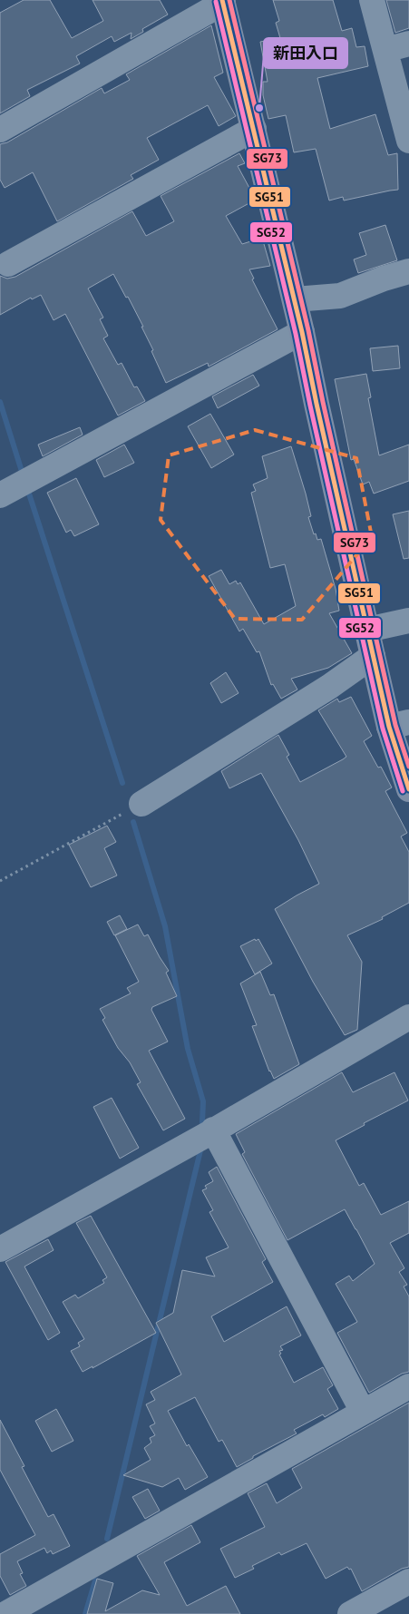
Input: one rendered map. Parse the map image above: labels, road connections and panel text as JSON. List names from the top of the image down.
{
  "places": ["新田入口"],
  "lines": ["transit line SG51", "transit line SG73", "transit line SG52"]
}
